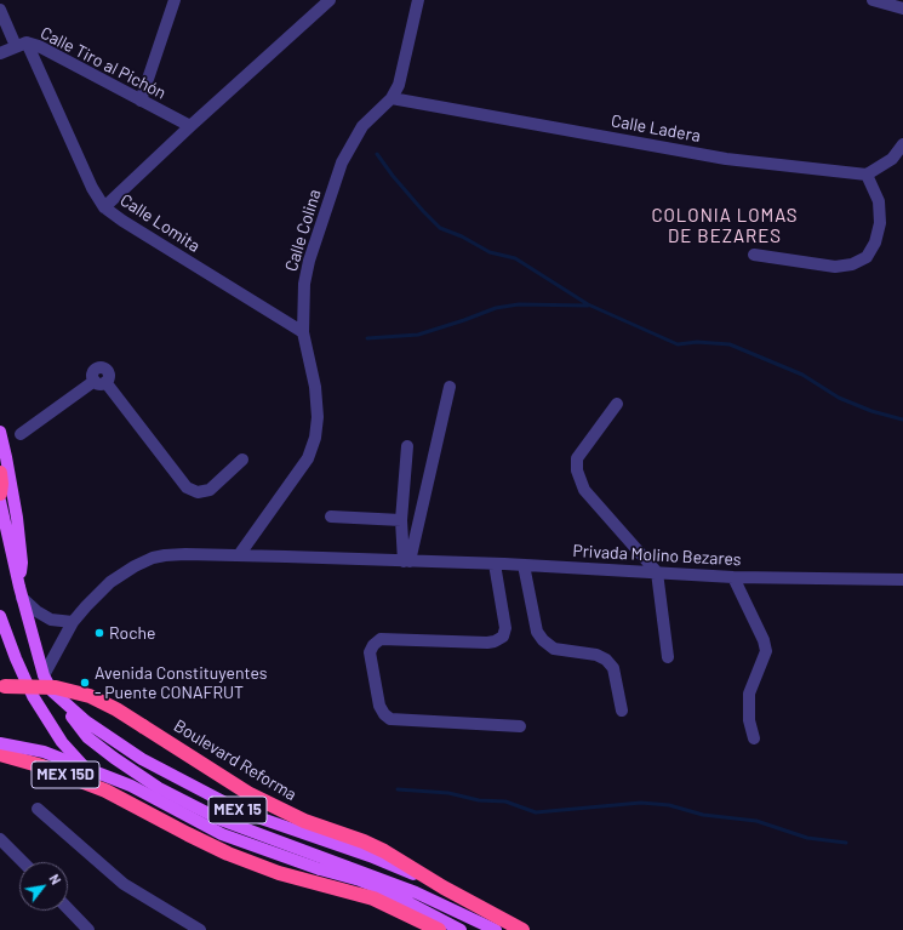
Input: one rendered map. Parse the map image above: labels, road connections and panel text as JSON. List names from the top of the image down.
{
  "streets": {
    "highway": ["Boulevard Reforma", "MEX 15D", "MEX 15"],
    "street": [
      "Calle Tiro al Pichón",
      "Calle Ladera",
      "Calle Lomita",
      "Calle Colina",
      "Privada Molino Bezares"
    ]
  },
  "crossings": [
    ["Calle Tiro al Pichón", "Calle Lomita"],
    ["Calle Ladera", "Calle Colina"],
    ["Calle Lomita", "Calle Colina"],
    ["Calle Colina", "Privada Molino Bezares"],
    ["Privada Molino Bezares", "MEX 15"],
    ["Boulevard Reforma", "MEX 15"],
    ["MEX 15D", "MEX 15"]
  ],
  "districts": ["COLONIA LOMAS DE BEZARES"],
  "places": ["Roche", "Avenida Constituyentes - Puente CONAFRUT"],
  "north": "top right"
}
